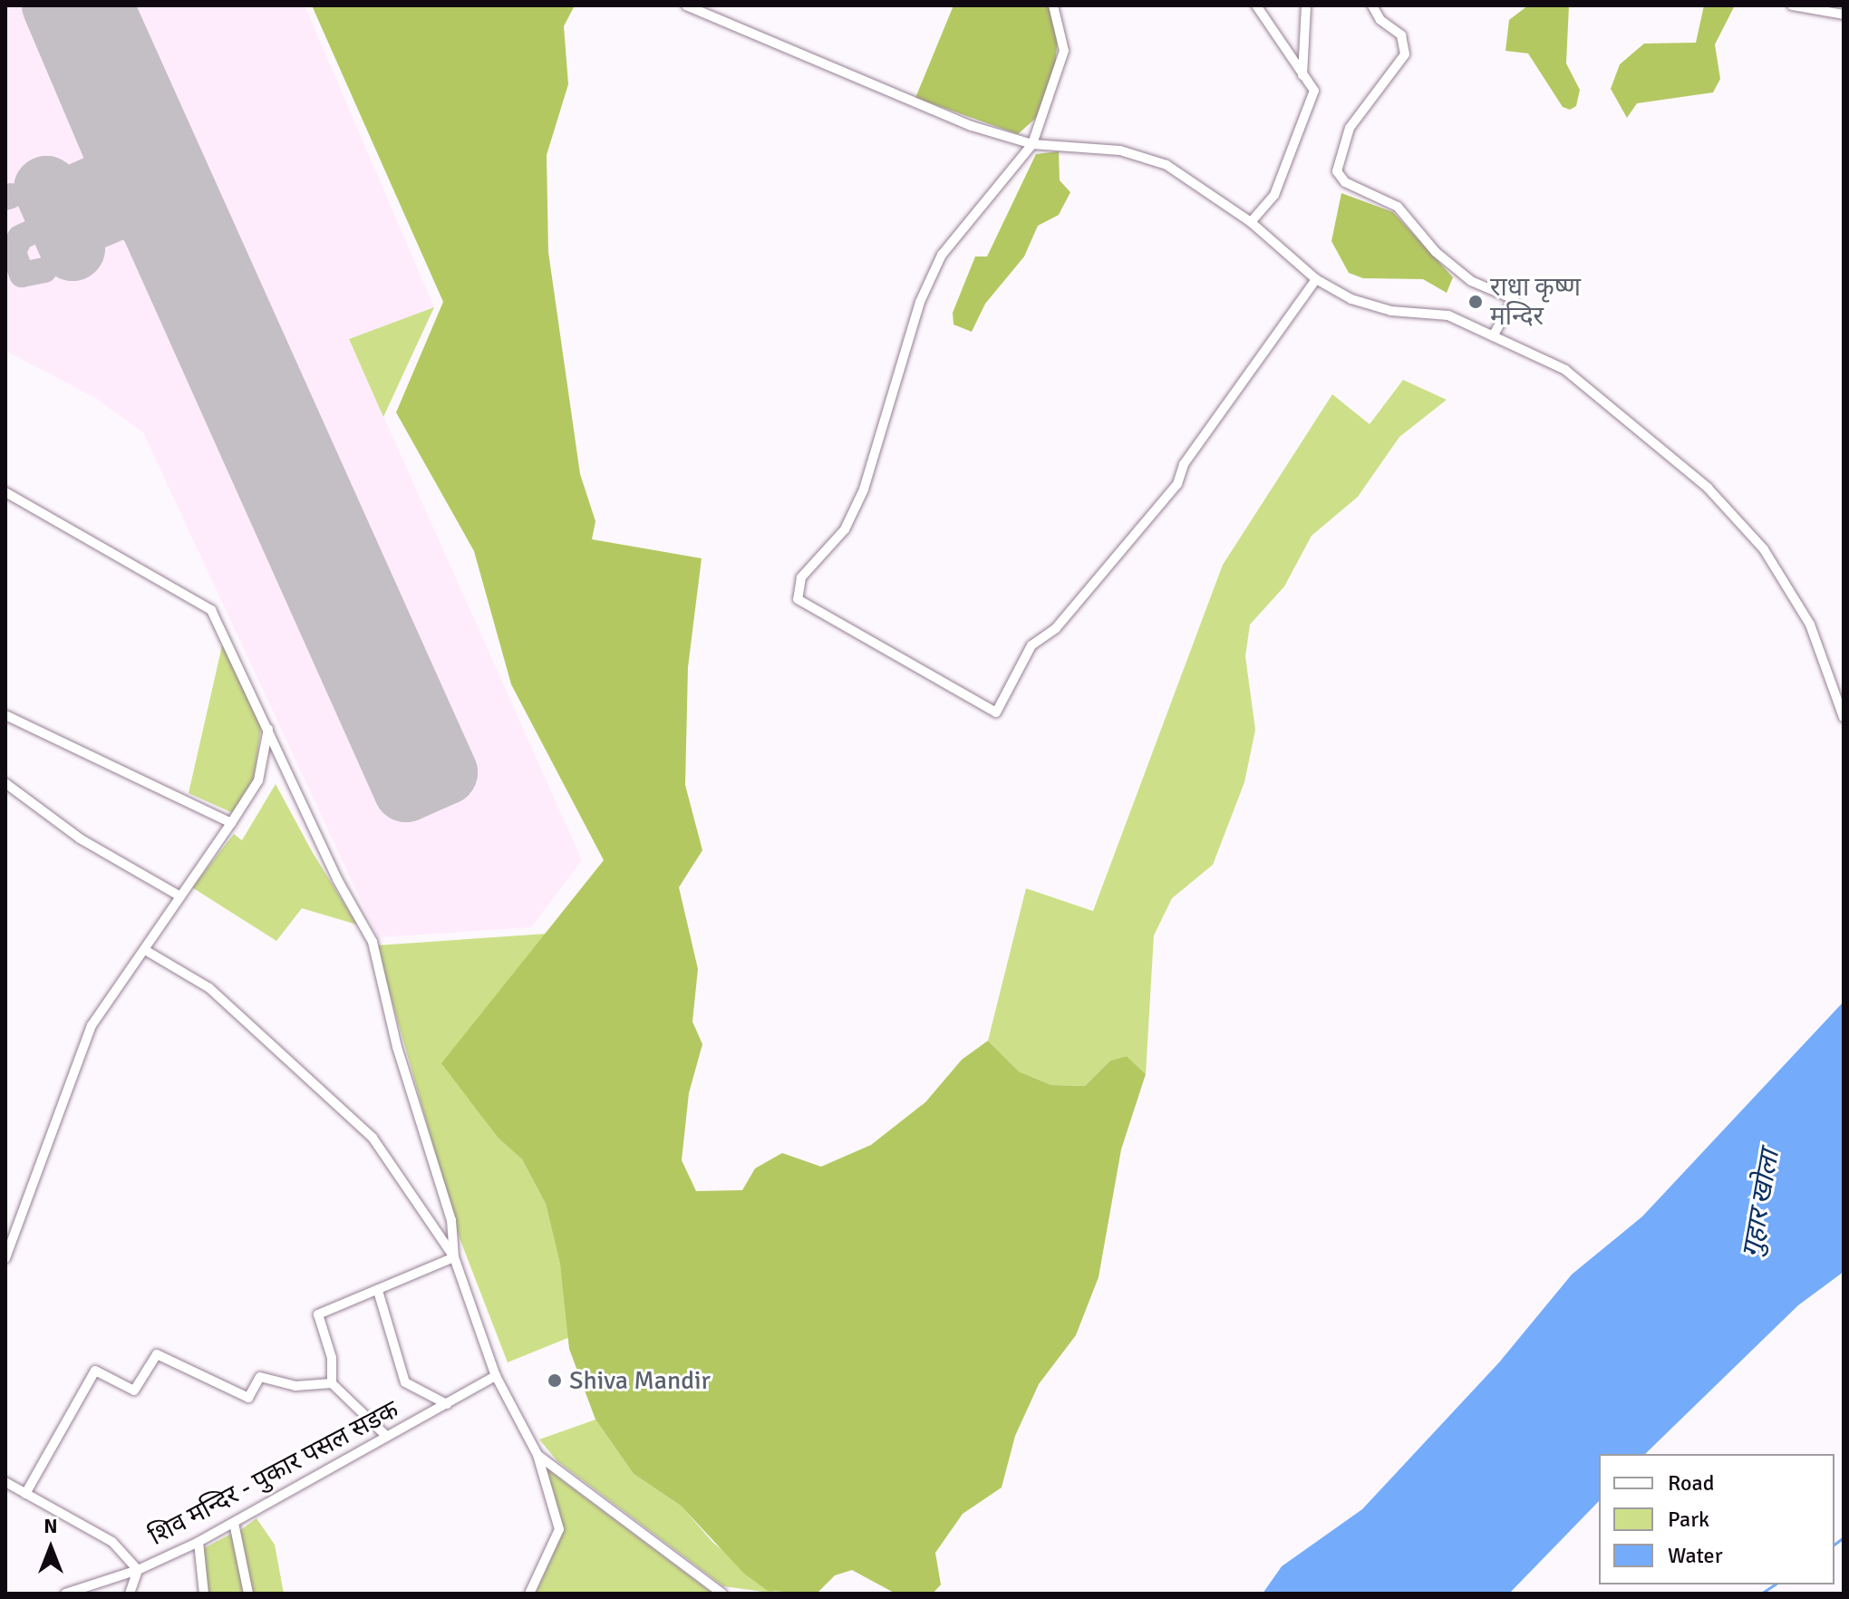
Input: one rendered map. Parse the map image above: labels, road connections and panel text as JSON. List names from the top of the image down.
{
  "streets": {
    "street": ["शिव मन्दिर - पुकार पसल सडक"]
  },
  "water": ["गुहार खोला"],
  "places": ["राधा कृष्ण मन्दिर", "Shiva Mandir"],
  "legend": ["Road", "Park", "Water"],
  "north": "top"
}
